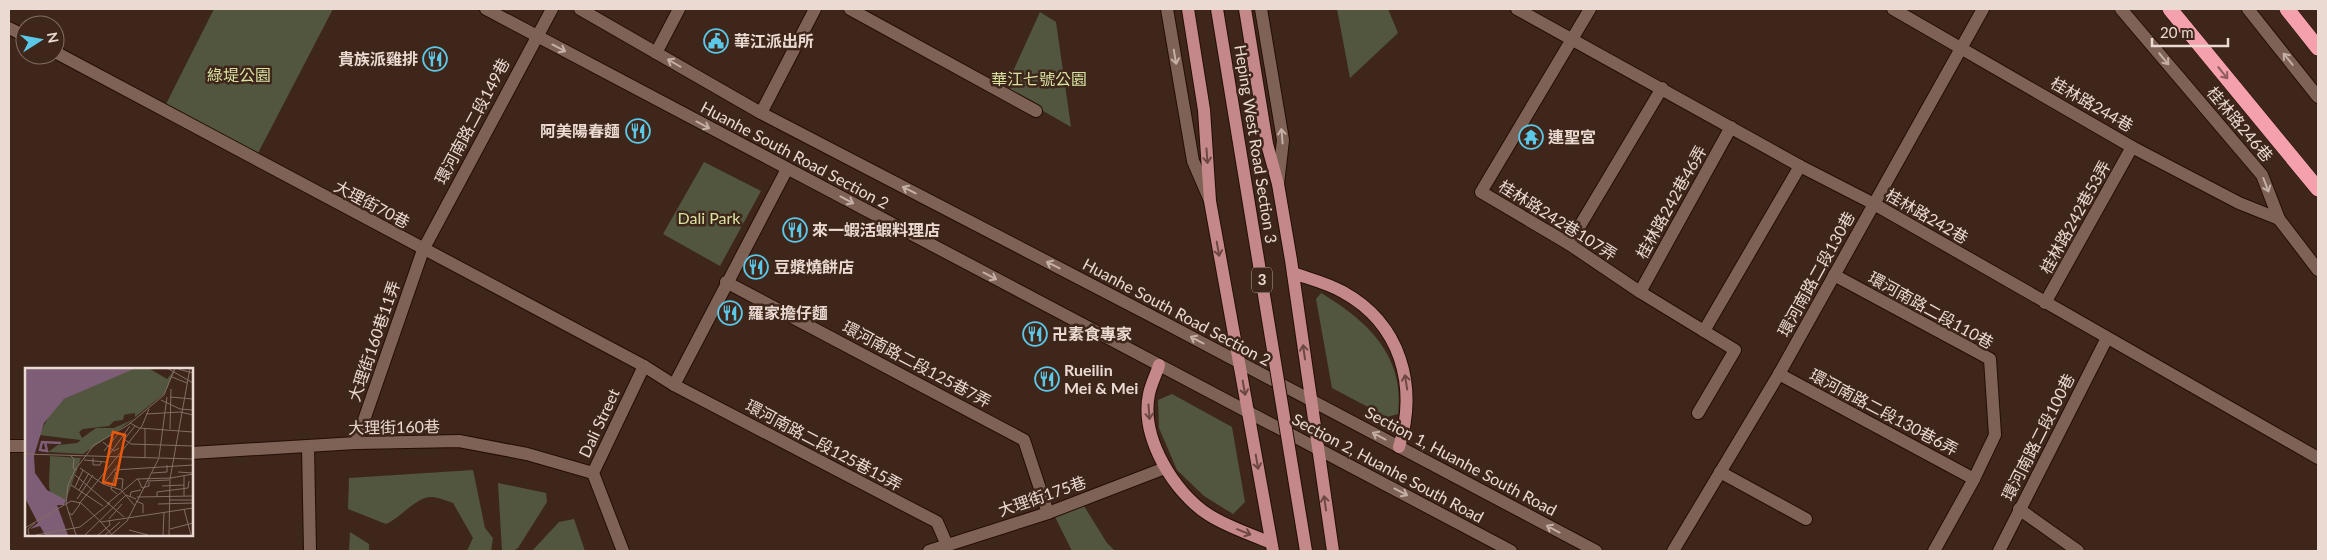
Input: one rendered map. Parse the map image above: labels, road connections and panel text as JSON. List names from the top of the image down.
{
  "streets": {
    "main road": ["Heping West Road Section 3", "3"],
    "street": [
      "桂林路244巷",
      "環河南路二段149巷",
      "桂林路246巷",
      "Huanhe South Road Section 2",
      "桂林路242巷46弄",
      "大理街70巷",
      "桂林路242巷",
      "桂林路242巷53弄",
      "桂林路242巷107弄",
      "環河南路二段130巷",
      "環河南路二段110巷",
      "大理街160巷11弄",
      "環河南路二段125巷7弄",
      "環河南路二段130巷6弄",
      "Dali Street",
      "大理街160巷",
      "環河南路二段100巷",
      "環河南路二段125巷15弄",
      "Section 1, Huanhe South Road",
      "Section 2, Huanhe South Road",
      "大理街175巷"
    ]
  },
  "crossings": [
    ["桂林路244巷", "桂林路246巷"],
    ["桂林路244巷", "桂林路242巷53弄"],
    ["桂林路244巷", "環河南路二段130巷"],
    ["環河南路二段149巷", "Huanhe South Road Section 2"],
    ["環河南路二段149巷", "大理街70巷"],
    ["環河南路二段149巷", "大理街160巷11弄"],
    ["Heping West Road Section 3", "Huanhe South Road Section 2"],
    ["Heping West Road Section 3", "Section 1, Huanhe South Road"],
    ["Heping West Road Section 3", "Section 2, Huanhe South Road"],
    ["Huanhe South Road Section 2", "Section 1, Huanhe South Road"],
    ["Huanhe South Road Section 2", "Section 2, Huanhe South Road"],
    ["桂林路242巷46弄", "桂林路242巷"],
    ["桂林路242巷46弄", "桂林路242巷107弄"],
    ["大理街70巷", "大理街160巷11弄"],
    ["大理街70巷", "Dali Street"],
    ["大理街70巷", "環河南路二段125巷15弄"],
    ["桂林路242巷", "桂林路242巷53弄"],
    ["桂林路242巷", "桂林路242巷107弄"],
    ["桂林路242巷", "環河南路二段130巷"],
    ["桂林路242巷", "環河南路二段100巷"],
    ["環河南路二段130巷", "環河南路二段110巷"],
    ["環河南路二段130巷", "環河南路二段130巷6弄"],
    ["環河南路二段110巷", "環河南路二段130巷6弄"],
    ["大理街160巷11弄", "大理街160巷"],
    ["環河南路二段125巷7弄", "大理街175巷"],
    ["Dali Street", "大理街160巷"],
    ["環河南路二段125巷15弄", "大理街175巷"]
  ],
  "one_way": ["Section 1, Huanhe South Road", "Section 2, Huanhe South Road"],
  "parks": ["綠堤公園", "華江七號公園", "Dali Park"],
  "places": {
    "public building": ["華江派出所"],
    "restaurant": [
      "貴族派雞排",
      "阿美陽春麵",
      "來一蝦活蝦料理店",
      "豆漿燒餅店",
      "羅家擔仔麵",
      "卍素食專家",
      "Rueilin Mei & Mei"
    ],
    "temple": ["連聖宮"]
  },
  "scale_bar": "20 m",
  "north": "right"
}
